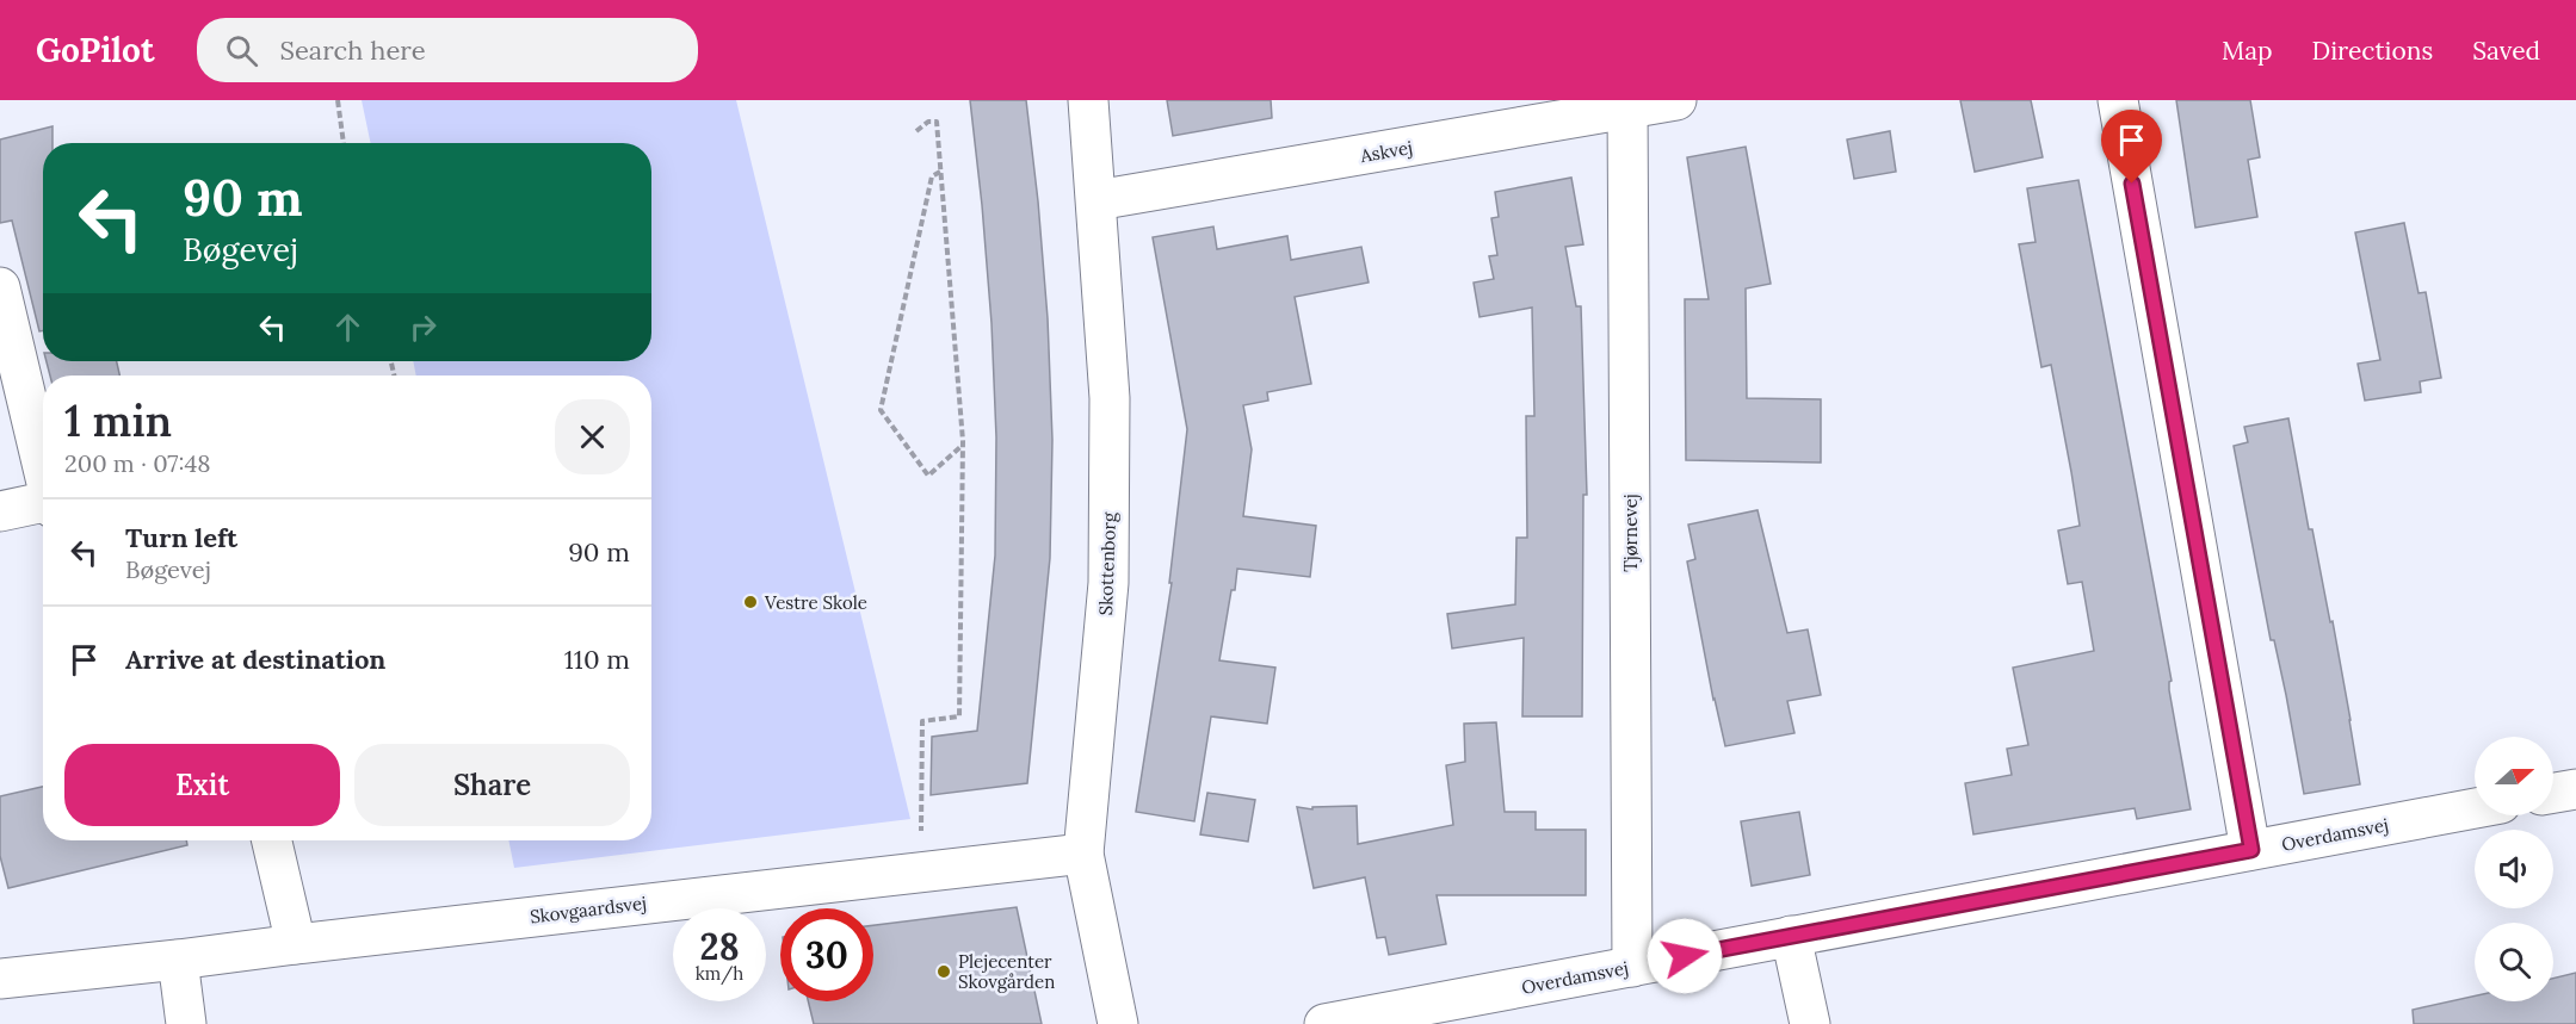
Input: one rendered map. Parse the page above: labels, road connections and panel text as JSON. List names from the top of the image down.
{
  "streets": {
    "street": [
      "Askvej",
      "Tjørnevej",
      "Skottenborg",
      "Overdamsvej",
      "Skovgaardsvej"
    ]
  },
  "crossings": [
    ["Askvej", "Tjørnevej"],
    ["Askvej", "Skottenborg"],
    ["Tjørnevej", "Overdamsvej"],
    ["Skottenborg", "Skovgaardsvej"]
  ],
  "places": ["Vestre Skole", "Plejecenter Skovgården"],
  "north": "right",
  "page": {
    "header": "GoPilot",
    "search": "Search here",
    "nav": ["Map", "Directions", "Saved"],
    "turn": ["90 m", "Bøgevej"],
    "heading": ["1 min", "200 m · 07:48"],
    "list": [
      {
        "name": "Turn left",
        "note": "Bøgevej",
        "value": "90 m"
      },
      {
        "name": "Arrive at destination",
        "value": "110 m"
      }
    ],
    "buttons": ["Exit", "Share"],
    "speed": "28 km/h",
    "limit": "30"
  }
}
